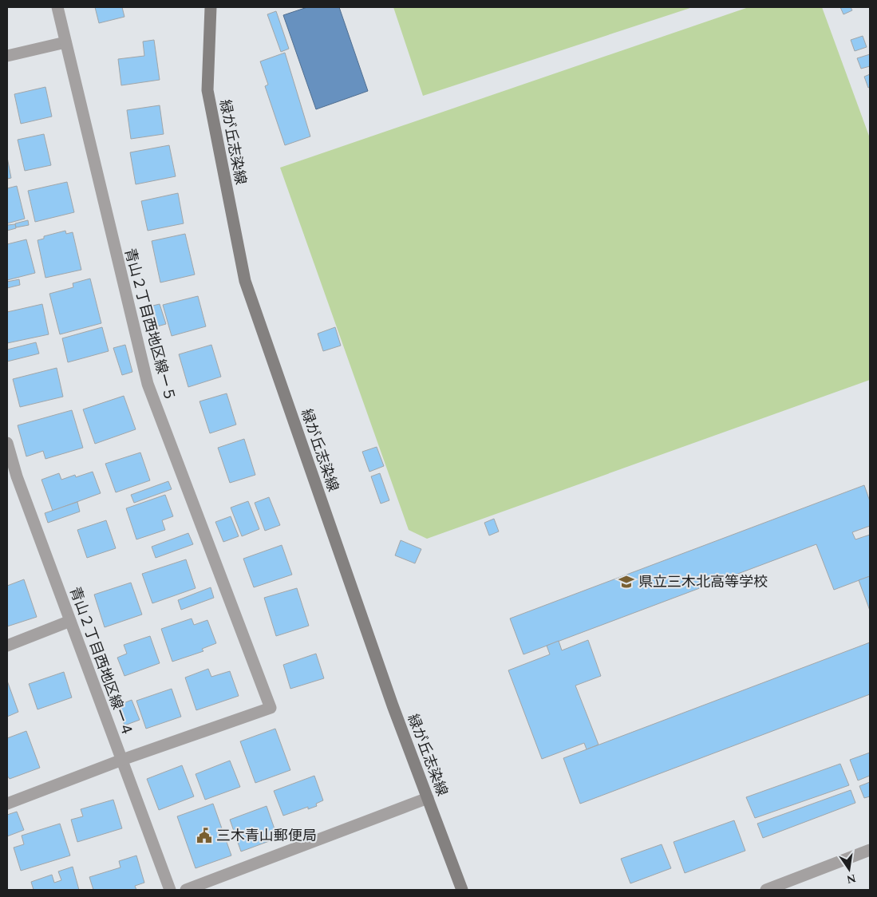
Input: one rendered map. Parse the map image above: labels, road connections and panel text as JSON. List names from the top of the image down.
{
  "streets": {
    "street": ["緑が丘志染線", "青山２丁目西地区線ー５", "青山２丁目西地区線ー４"]
  },
  "crossings": [
    ["青山２丁目西地区線ー５", "青山２丁目西地区線ー４"]
  ],
  "places": {
    "school or university": ["県立三木北高等学校"],
    "public building": ["三木青山郵便局"]
  },
  "north": "bottom"
}
